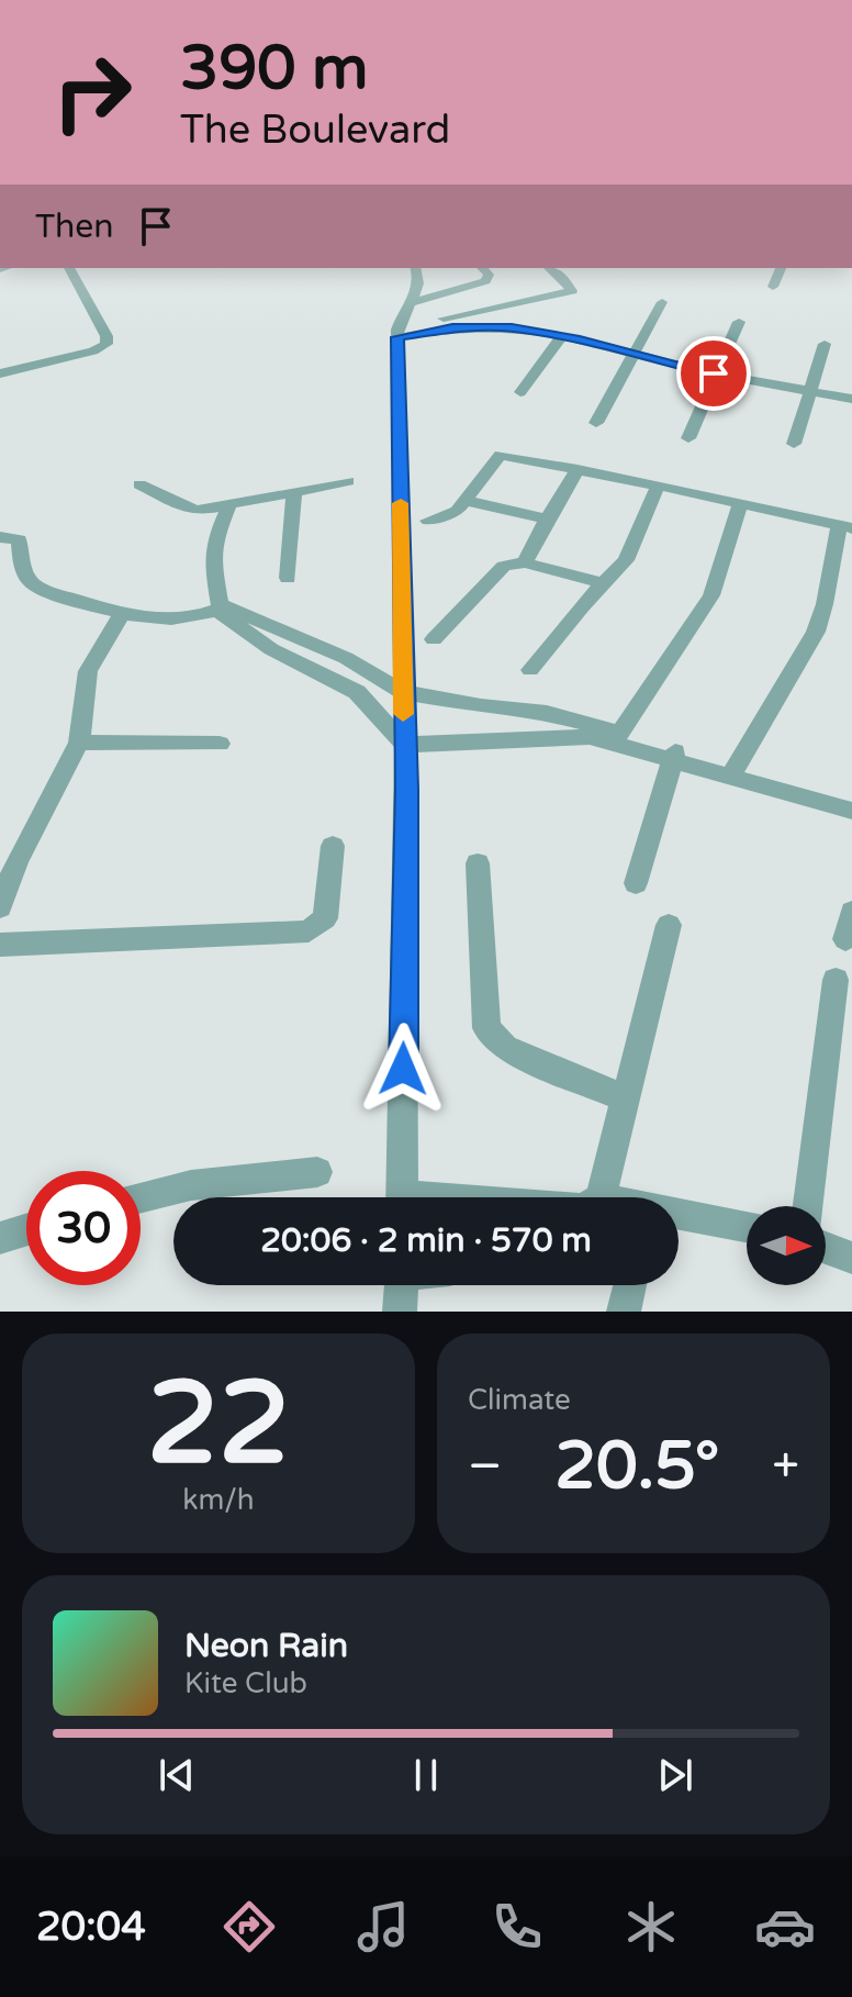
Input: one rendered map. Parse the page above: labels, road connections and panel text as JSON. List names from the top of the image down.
{
  "north": "right",
  "page": {
    "turn": ["390 m", "The Boulevard"],
    "then": "Then",
    "limit": "30",
    "trip": "20:06 · 2 min · 570 m",
    "tile": [
      ["22", "km/h"],
      "Climate"
    ],
    "heat": ["−", "20.5°", "+"],
    "song": ["Neon Rain", "Kite Club"],
    "tabs": "20:04"
  }
}
